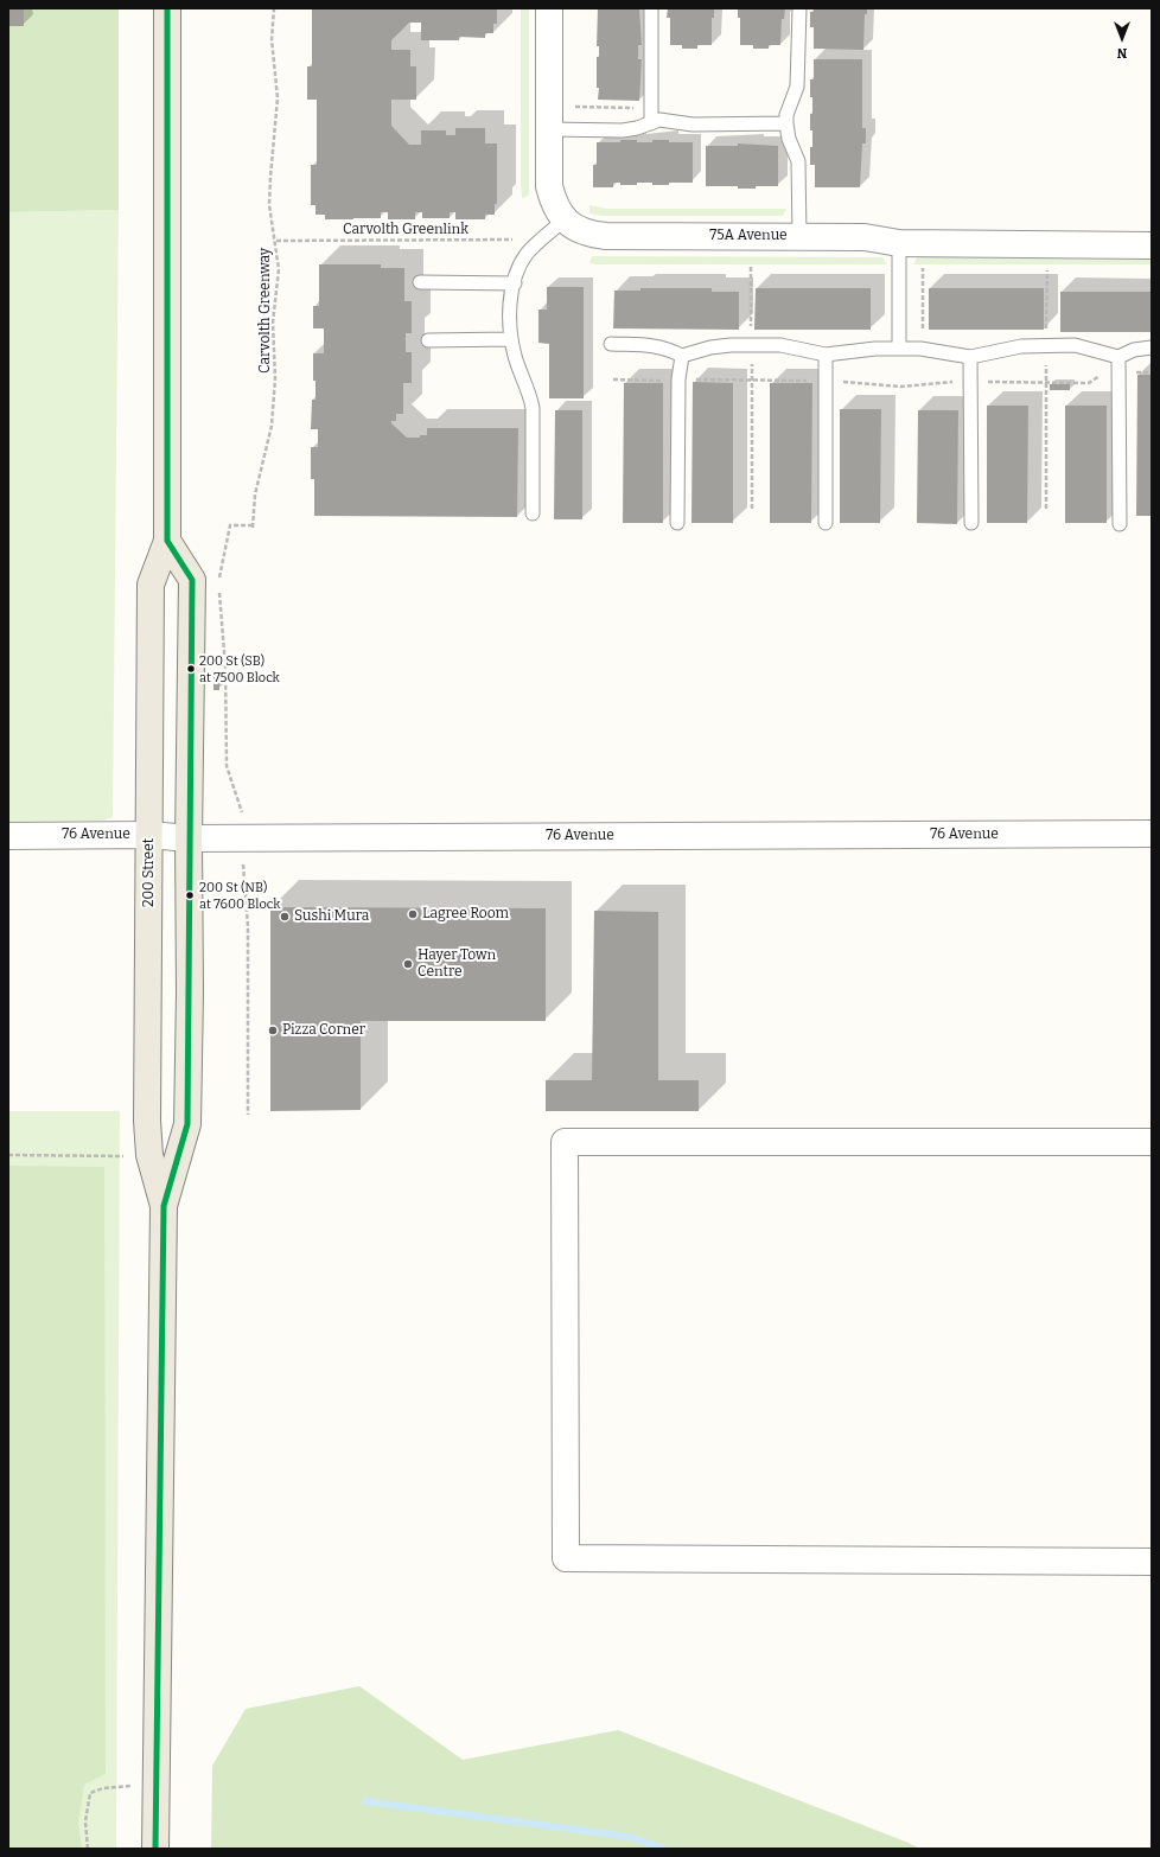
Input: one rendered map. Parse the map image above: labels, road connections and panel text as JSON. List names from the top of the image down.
{
  "streets": {
    "main road": ["200 Street"],
    "street": ["75A Avenue", "76 Avenue"],
    "path": ["Carvolth Greenlink", "Carvolth Greenway"]
  },
  "crossings": [
    ["Carvolth Greenlink", "Carvolth Greenway"],
    ["76 Avenue", "200 Street"]
  ],
  "places": [
    "200 St (SB) at 7500 Block",
    "200 St (NB) at 7600 Block",
    "Lagree Room",
    "Sushi Mura",
    "Hayer Town Centre",
    "Pizza Corner"
  ],
  "north": "bottom"
}
